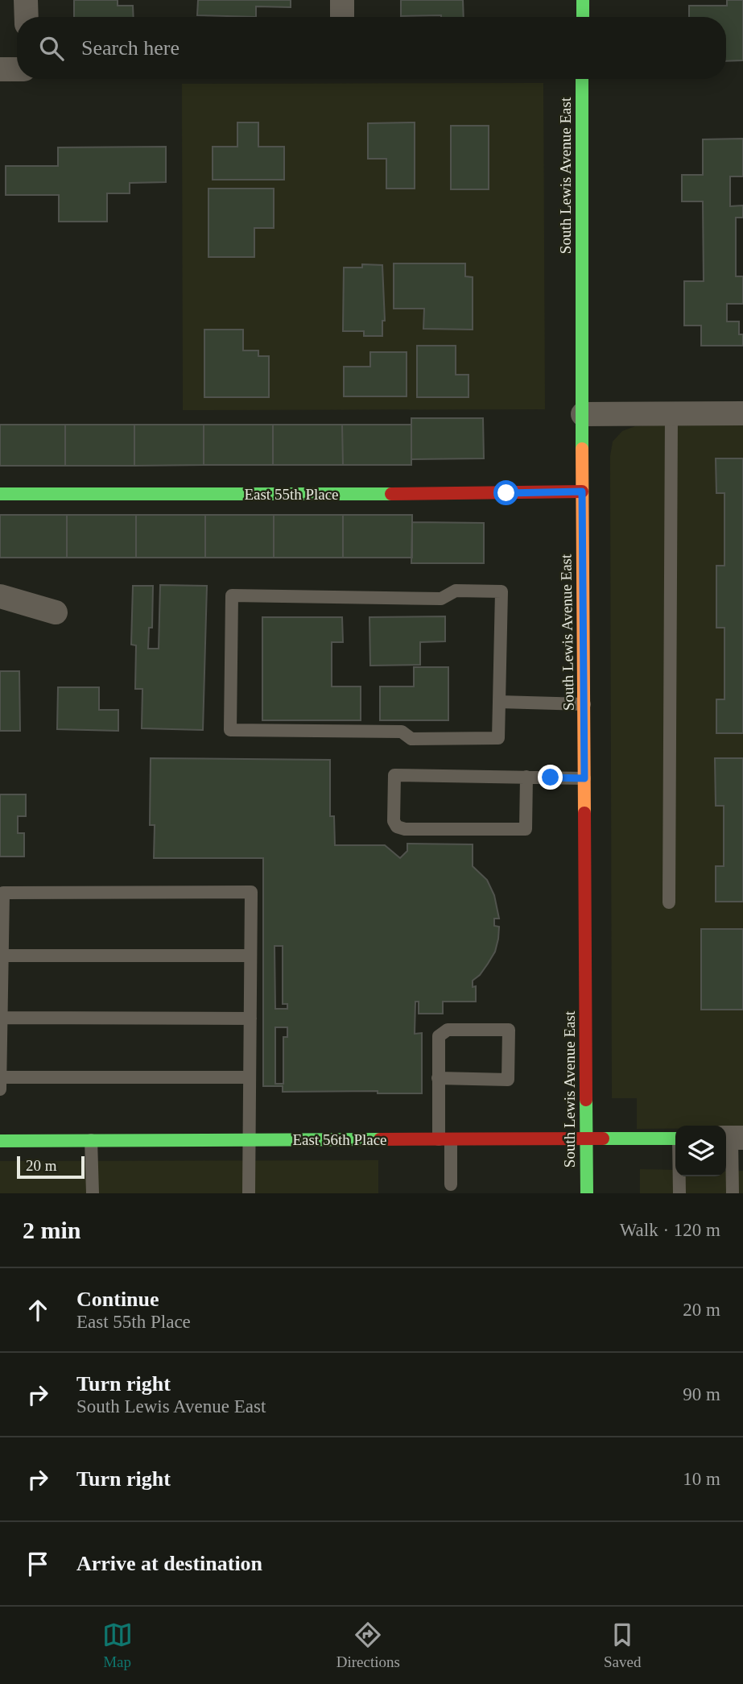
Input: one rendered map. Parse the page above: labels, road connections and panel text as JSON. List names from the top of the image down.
{
  "streets": {
    "street": ["South Lewis Avenue East", "East 55th Place", "East 56th Place"]
  },
  "crossings": [
    ["South Lewis Avenue East", "East 55th Place"],
    ["South Lewis Avenue East", "East 56th Place"]
  ],
  "scale_bar": "20 m",
  "page": {
    "search": "Search here",
    "scale": "20 m",
    "heading": ["2 min", "Walk · 120 m"],
    "list": [
      ["Continue", "East 55th Place", "20 m"],
      ["Turn right", "South Lewis Avenue East", "90 m"],
      ["Turn right", "10 m"],
      "Arrive at destination"
    ],
    "nav": ["Map", "Directions", "Saved"]
  }
}
